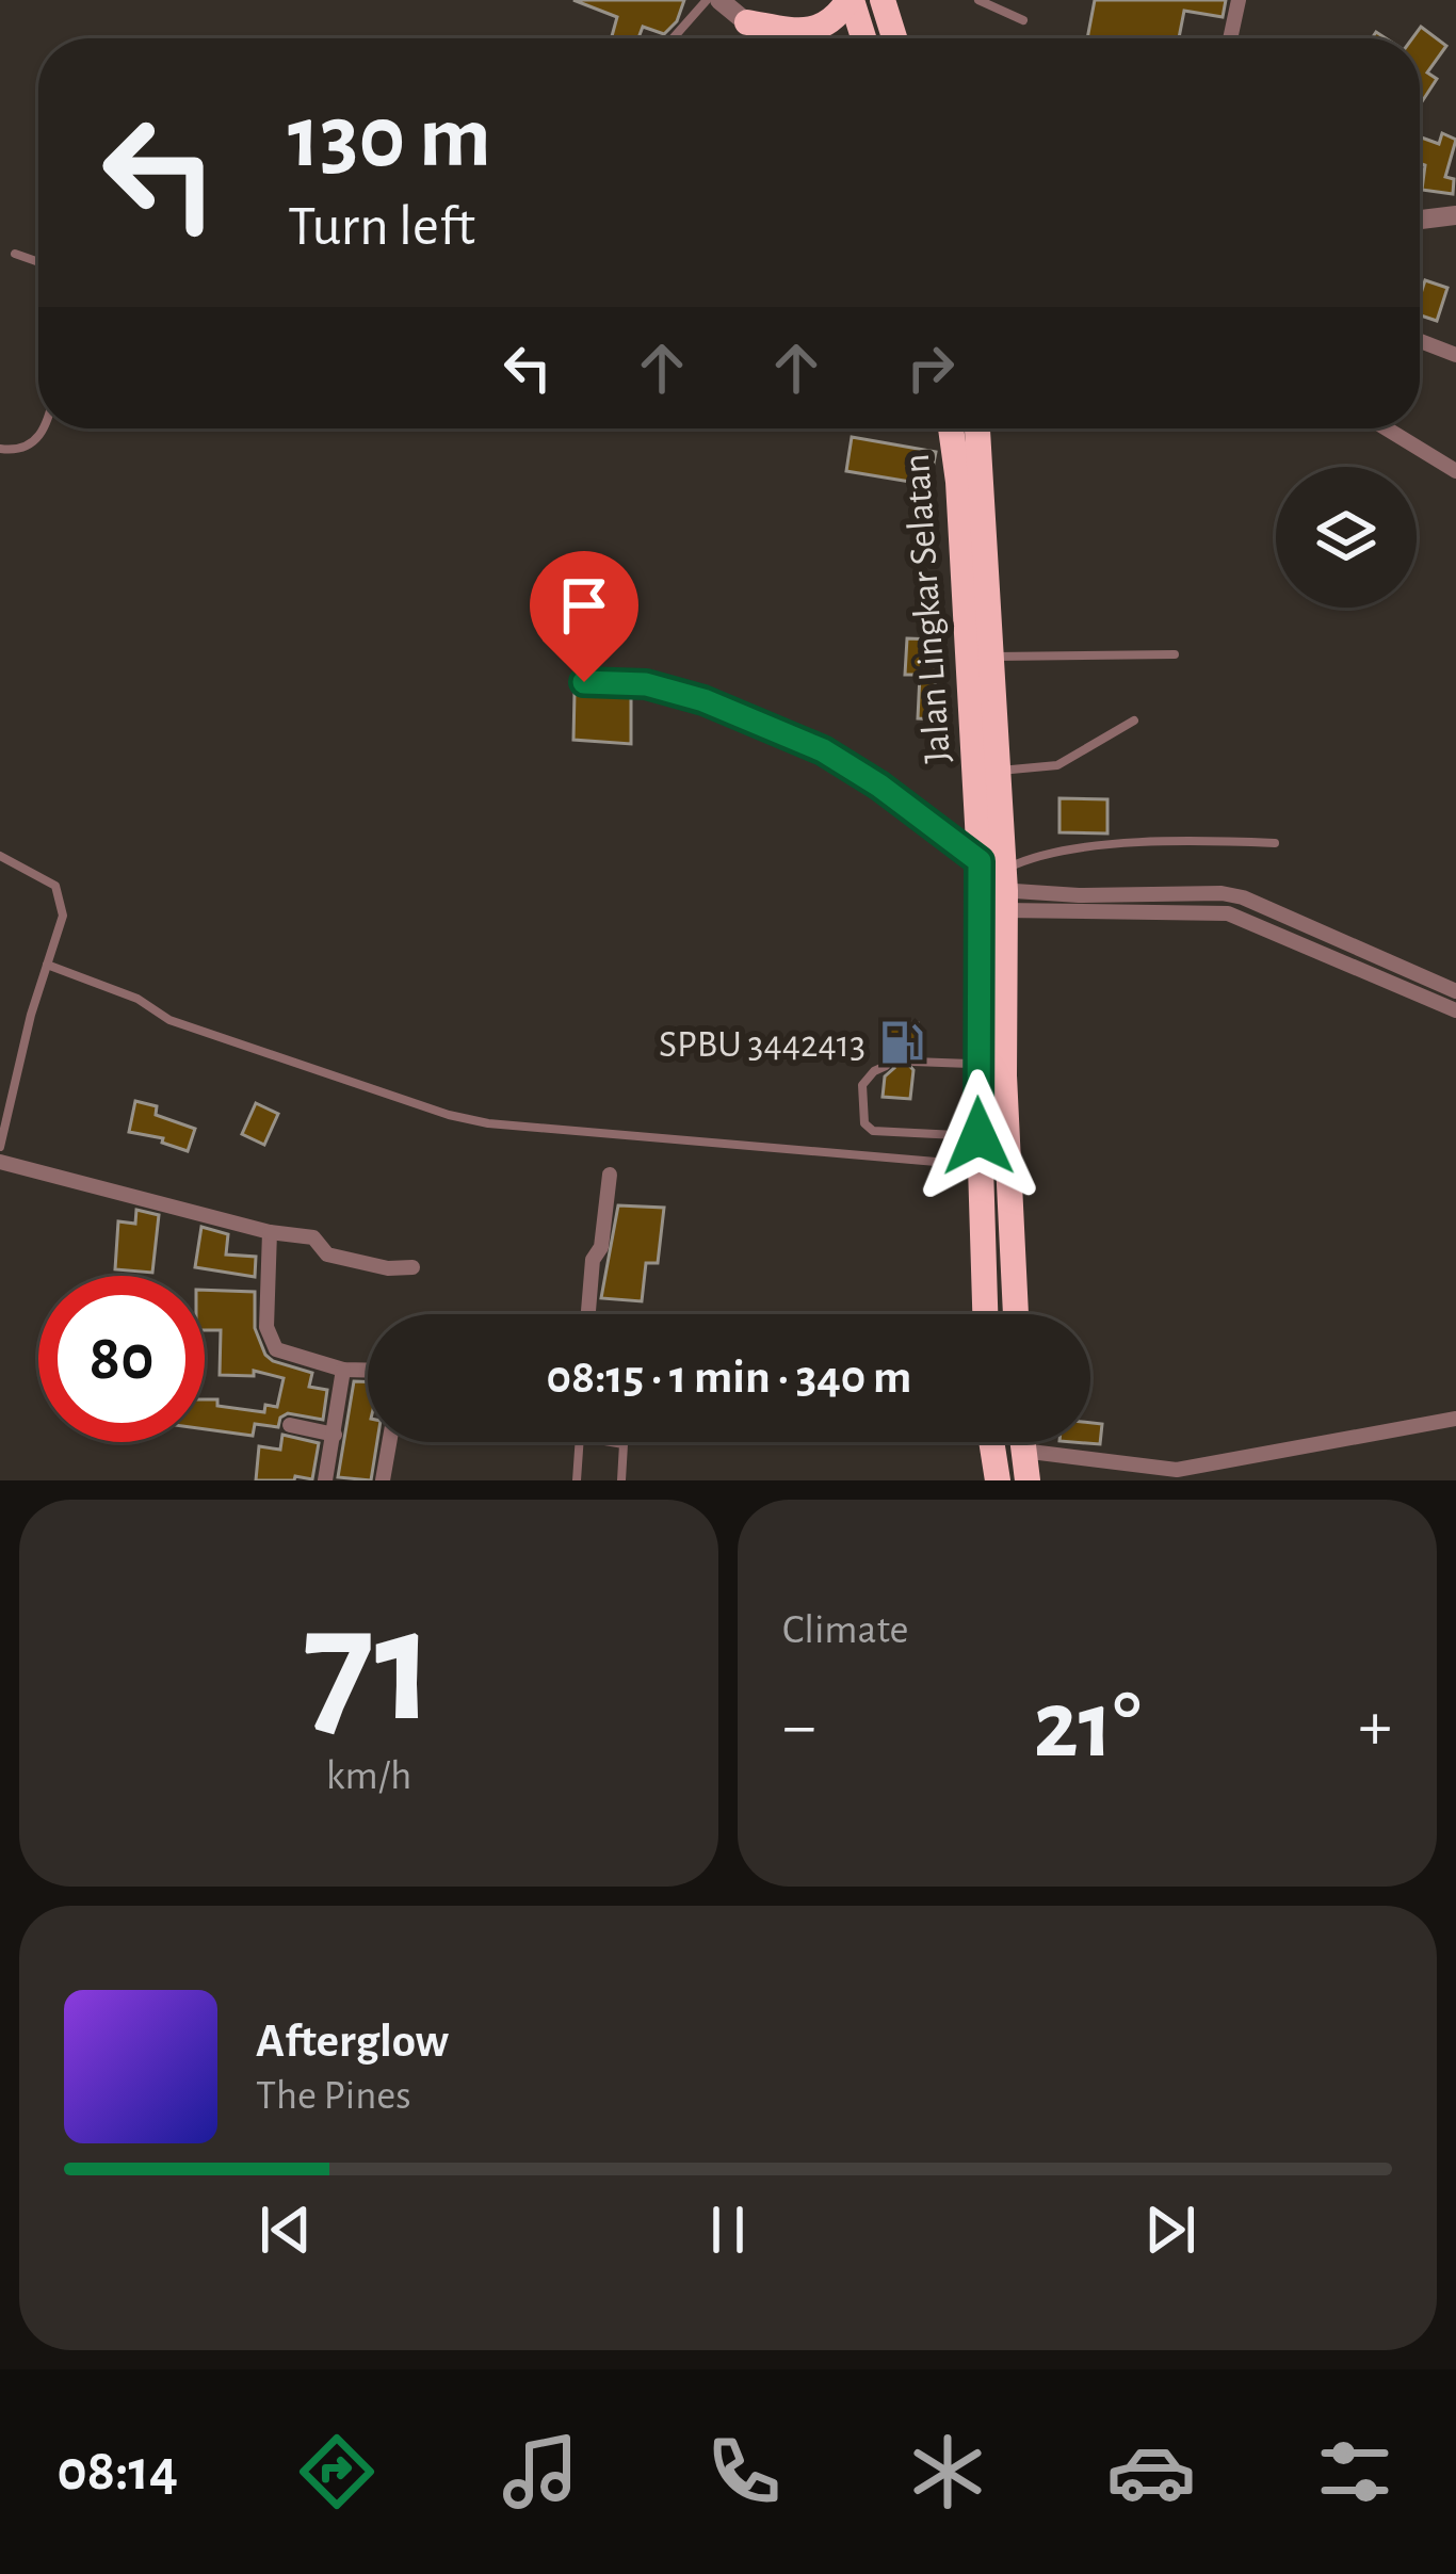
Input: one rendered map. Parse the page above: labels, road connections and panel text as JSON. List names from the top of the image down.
{
  "streets": {
    "highway": ["Jalan Lingkar Selatan"]
  },
  "places": {
    "fuel station": ["SPBU 3442413"]
  },
  "page": {
    "turn": ["130 m", "Turn left"],
    "limit": "80",
    "trip": "08:15 · 1 min · 340 m",
    "tile": [
      ["71", "km/h"],
      "Climate"
    ],
    "heat": ["−", "21°", "+"],
    "song": ["Afterglow", "The Pines"],
    "tabs": "08:14"
  }
}
